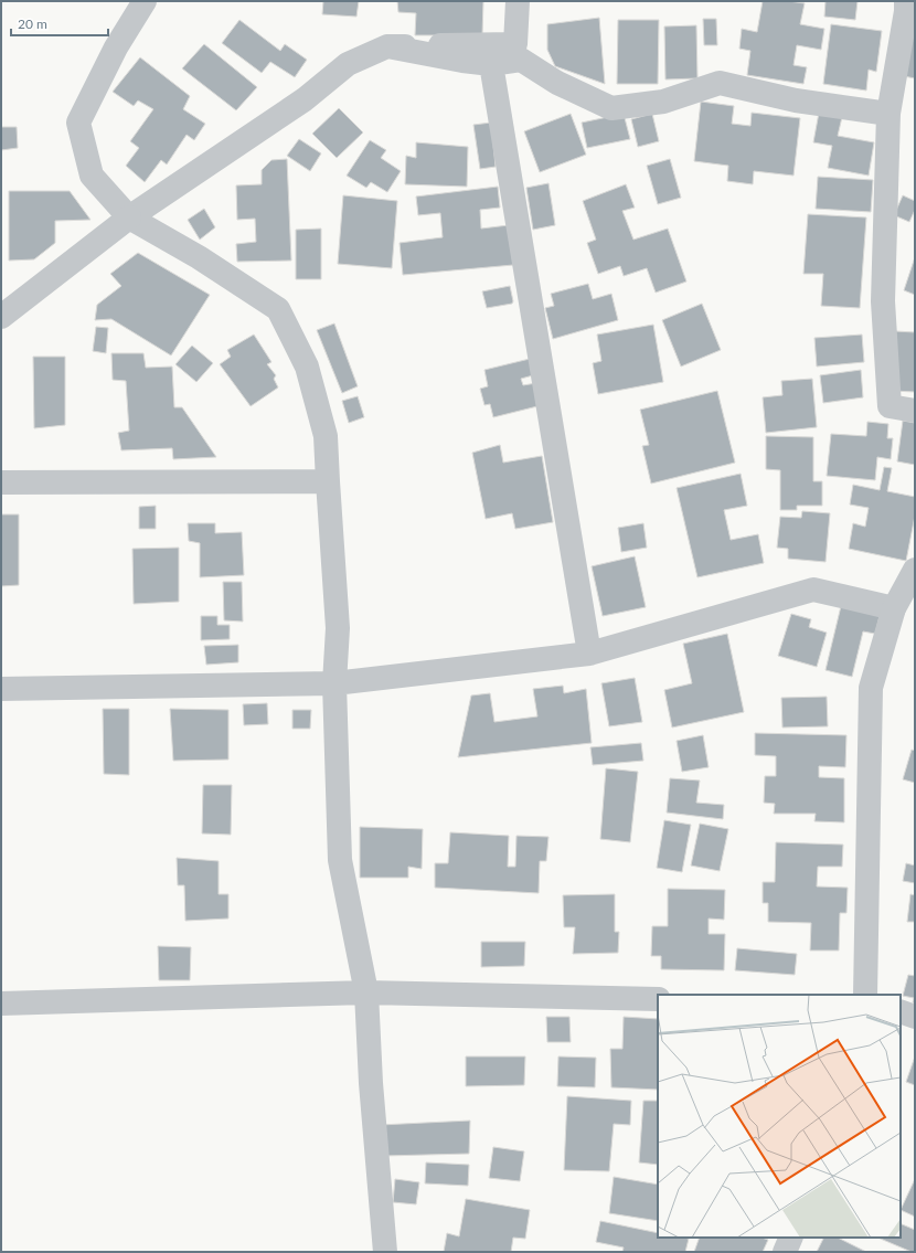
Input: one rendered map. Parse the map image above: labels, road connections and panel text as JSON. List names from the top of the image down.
{
  "scale_bar": "20 m"
}
